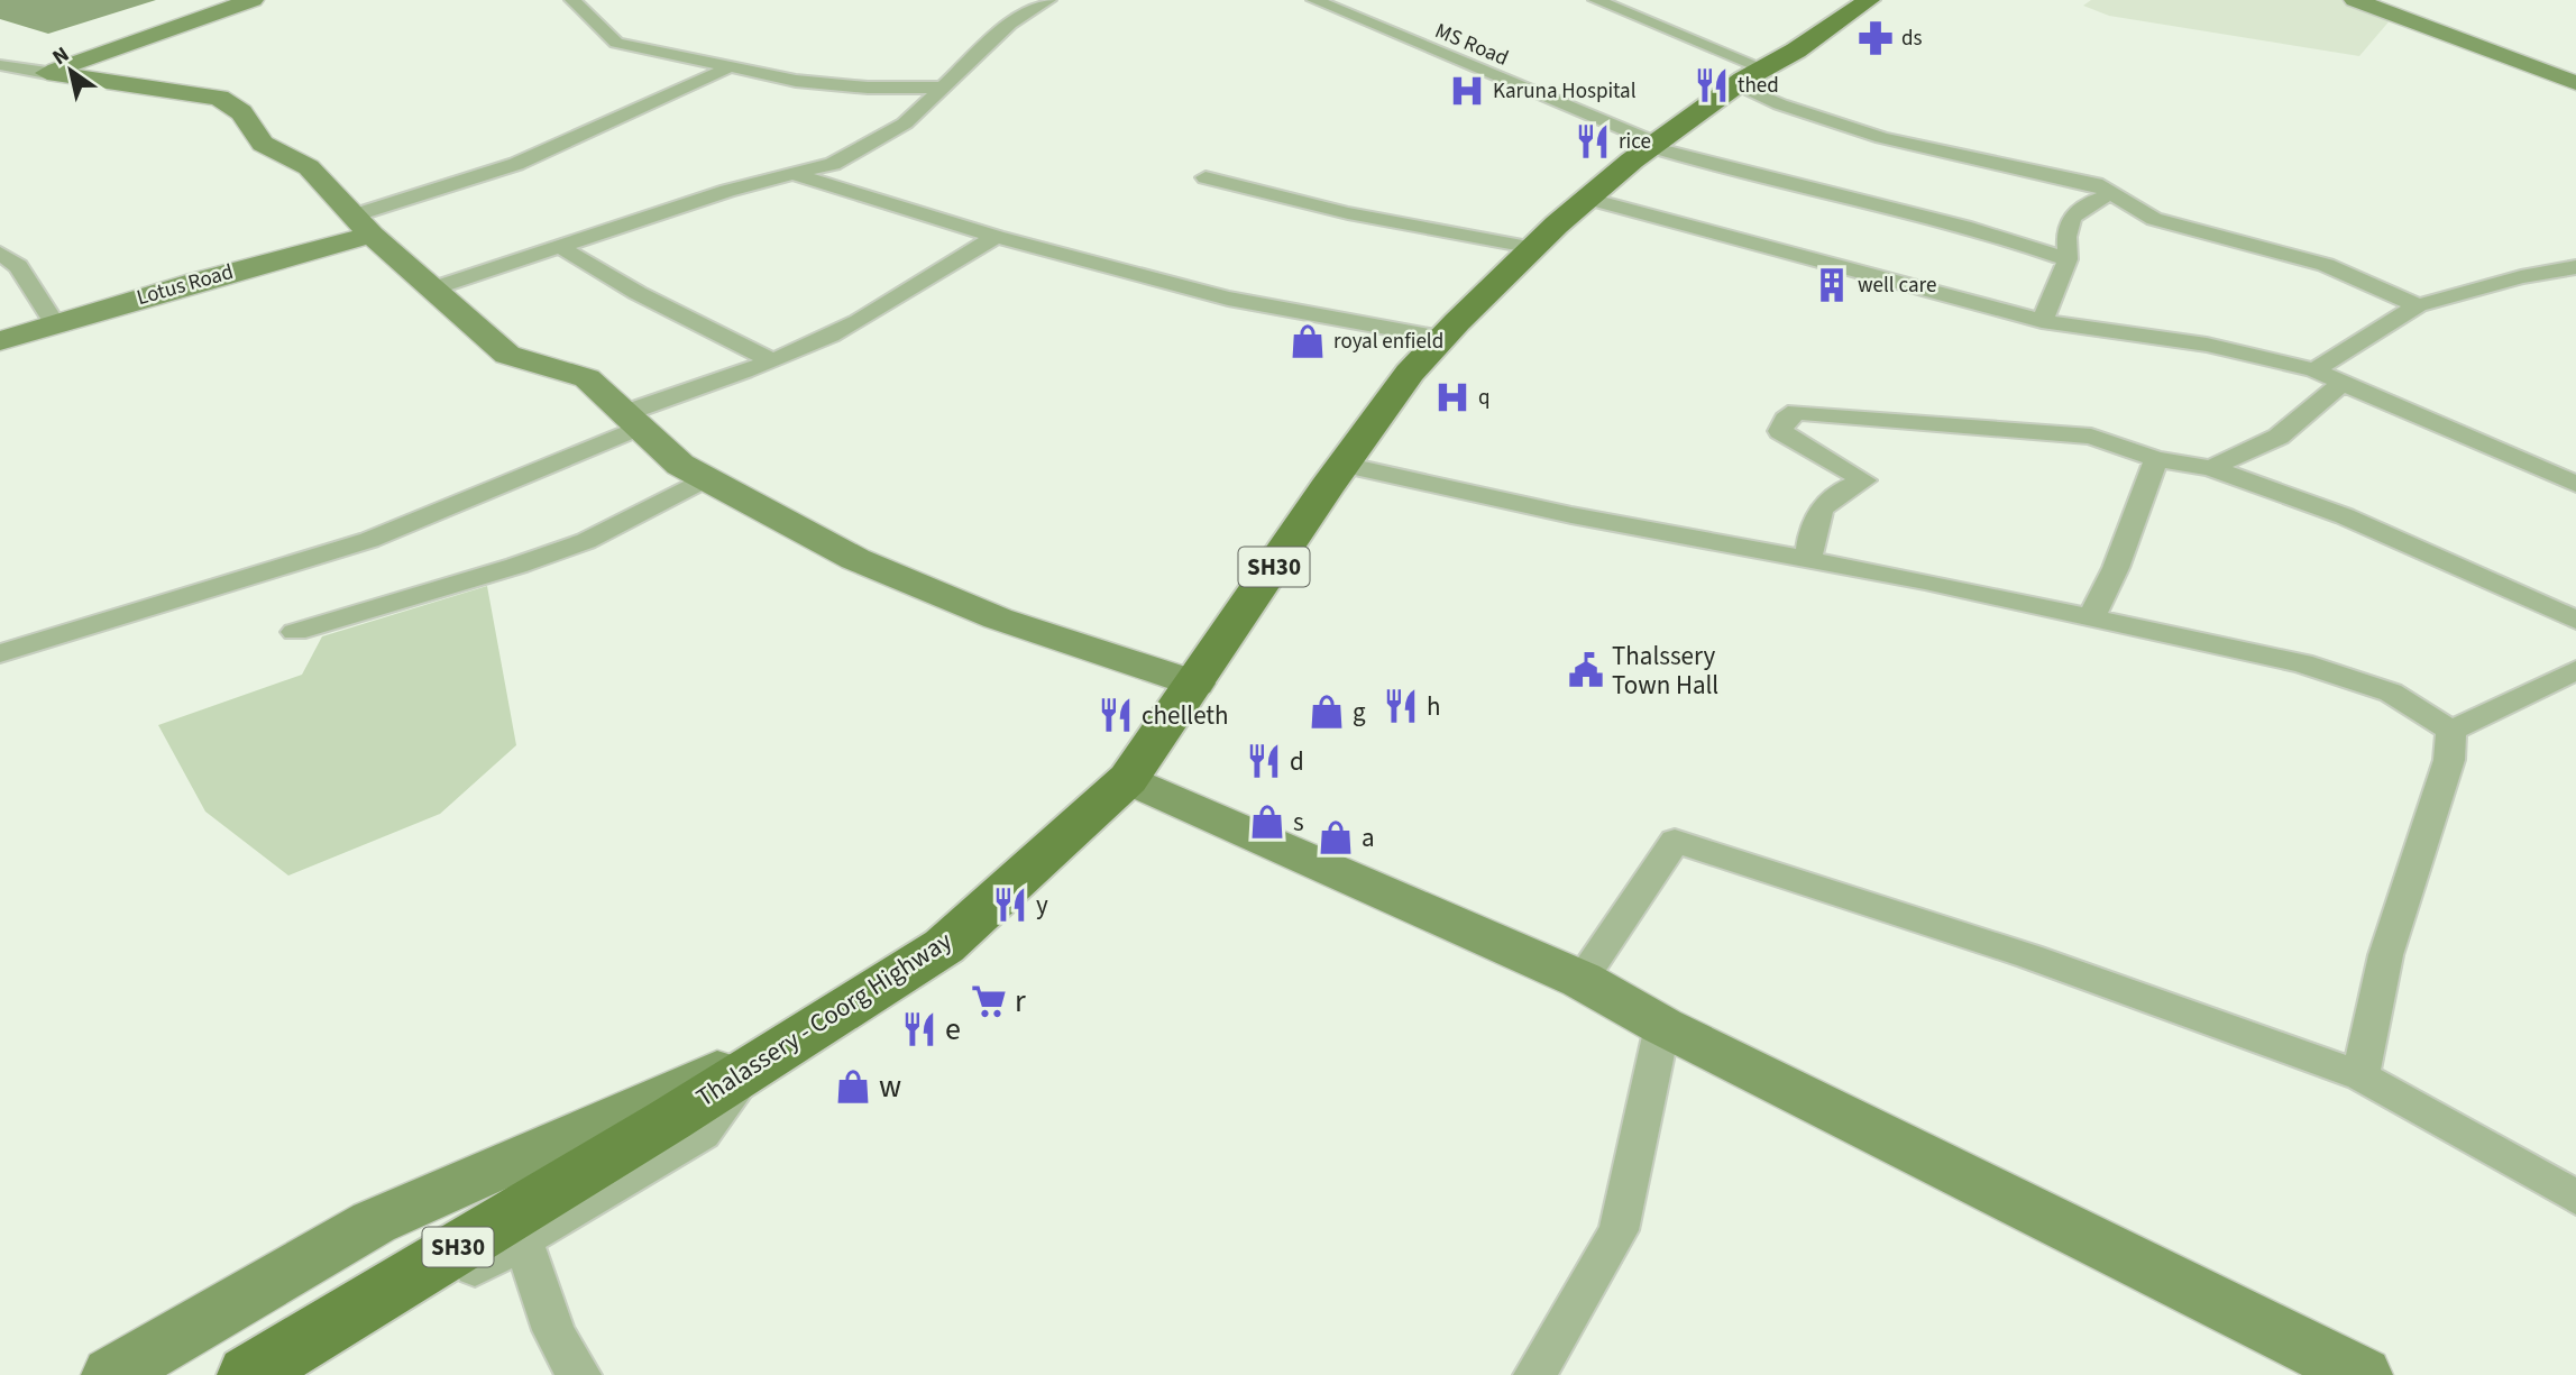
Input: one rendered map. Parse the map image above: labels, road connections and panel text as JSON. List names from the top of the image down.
{
  "streets": {
    "main road": ["SH30", "Thalassery - Coorg Highway"],
    "street": ["MS Road", "Lotus Road"]
  },
  "crossings": [
    ["MS Road", "Thalassery - Coorg Highway"]
  ],
  "places": {
    "pharmacy": ["ds"],
    "restaurant": [
      "thed",
      "rice",
      "h",
      "chelleth",
      "d",
      "y",
      "e"
    ],
    "hospital": ["Karuna Hospital", "q"],
    "building": ["well care"],
    "shop": [
      "royal enfield",
      "g",
      "s",
      "a",
      "w"
    ],
    "public building": ["Thalssery Town Hall"],
    "supermarket": ["r"]
  },
  "north": "top left"
}
